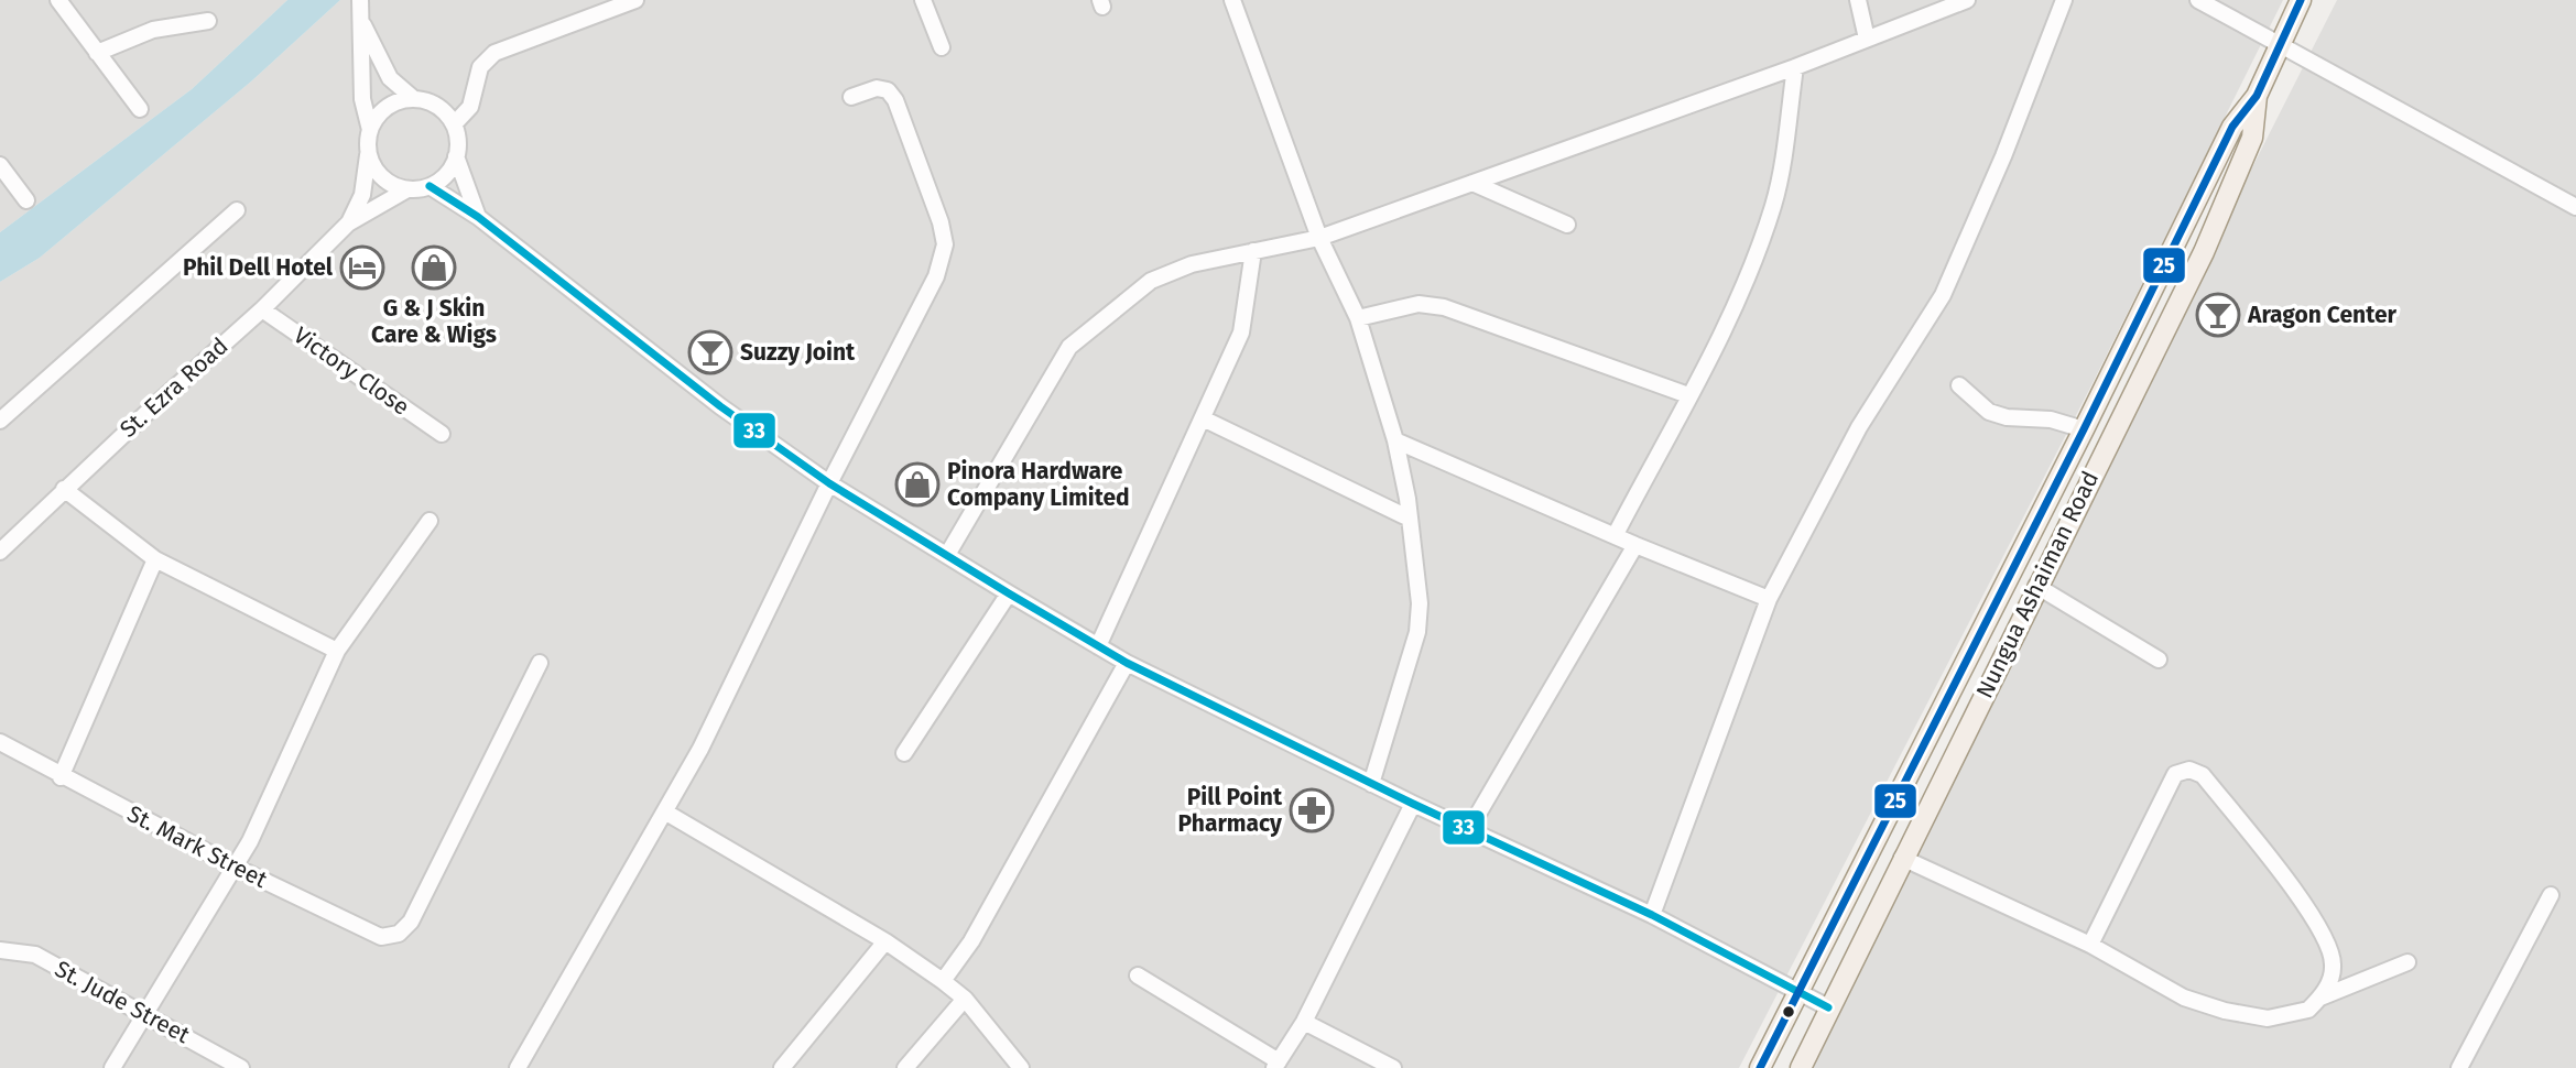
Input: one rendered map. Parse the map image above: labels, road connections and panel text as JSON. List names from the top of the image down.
{
  "streets": {
    "main road": ["Nungua Ashaiman Road"],
    "street": [
      "Victory Close",
      "St. Ezra Road",
      "St. Mark Street",
      "St. Jude Street"
    ]
  },
  "crossings": [
    ["Victory Close", "St. Ezra Road"]
  ],
  "places": {
    "hotel": ["Phil Dell Hotel"],
    "shop": ["G & J Skin Care & Wigs", "Pinora Hardware Company Limited"],
    "bar": ["Aragon Center", "Suzzy Joint"],
    "pharmacy": ["Pill Point Pharmacy"]
  },
  "lines": ["transit line 25", "transit line 33"]
}
